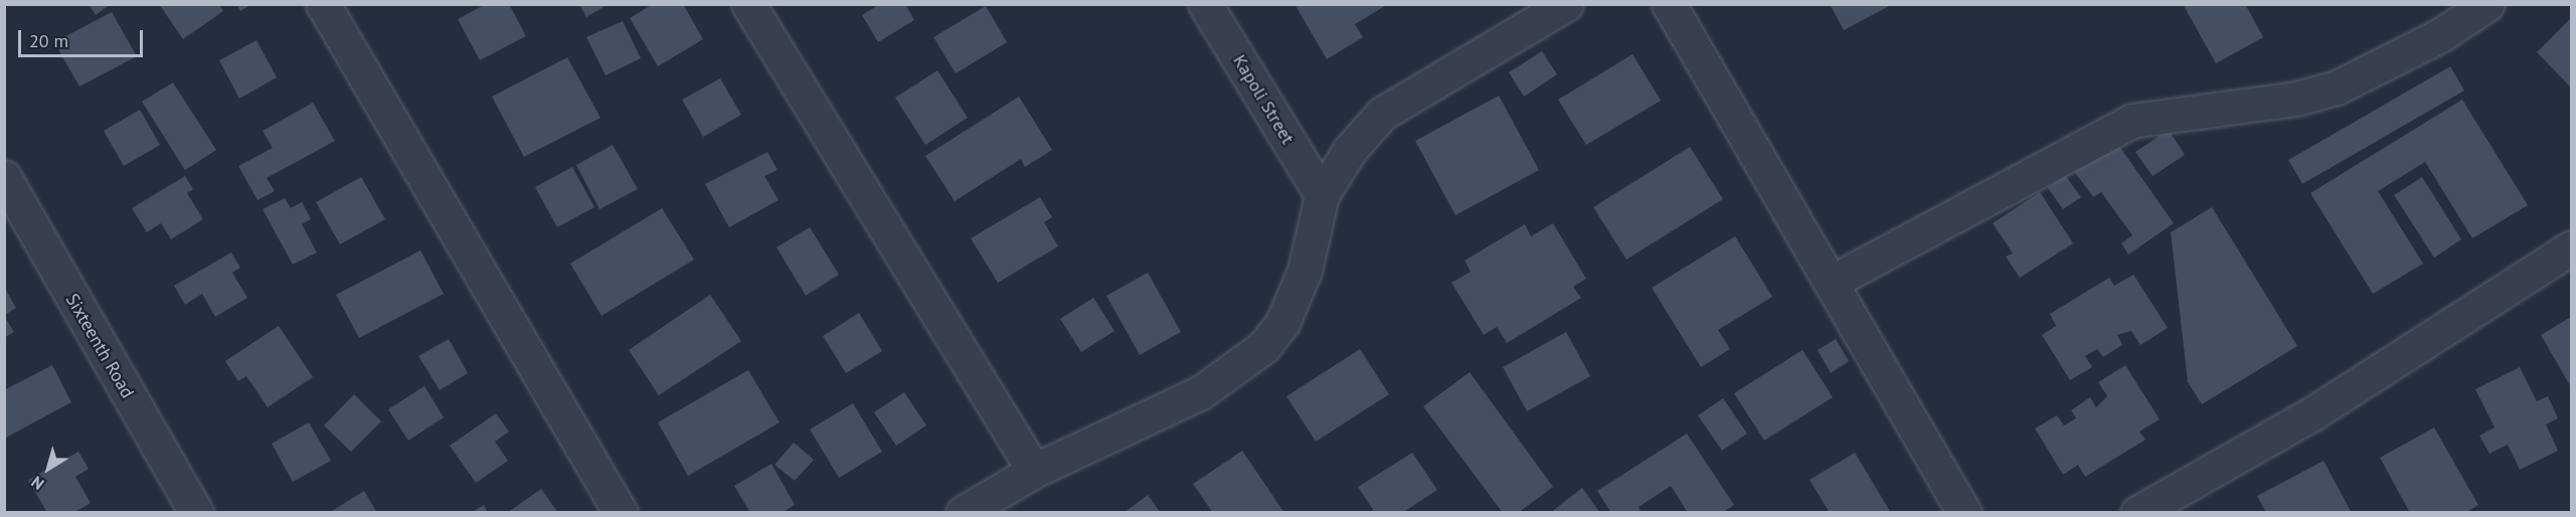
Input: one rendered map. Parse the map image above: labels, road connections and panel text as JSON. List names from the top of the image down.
{
  "streets": {
    "street": ["Kapoli Street", "Sixteenth Road"]
  },
  "scale_bar": "20 m",
  "north": "bottom left"
}
